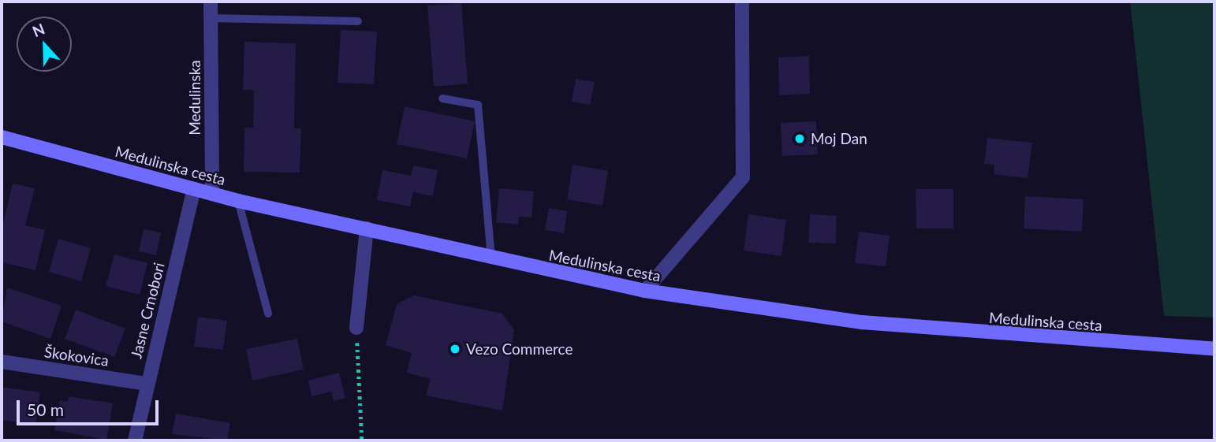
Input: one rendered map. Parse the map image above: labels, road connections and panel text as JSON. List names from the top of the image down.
{
  "streets": {
    "main road": ["Medulinska cesta"],
    "street": ["Medulinska", "Jasne Crnobori", "Škokovica"]
  },
  "crossings": [
    ["Medulinska", "Medulinska cesta"],
    ["Medulinska cesta", "Jasne Crnobori"],
    ["Jasne Crnobori", "Škokovica"]
  ],
  "places": ["Moj Dan", "Vezo Commerce"],
  "scale_bar": "50 m",
  "north": "top"
}
